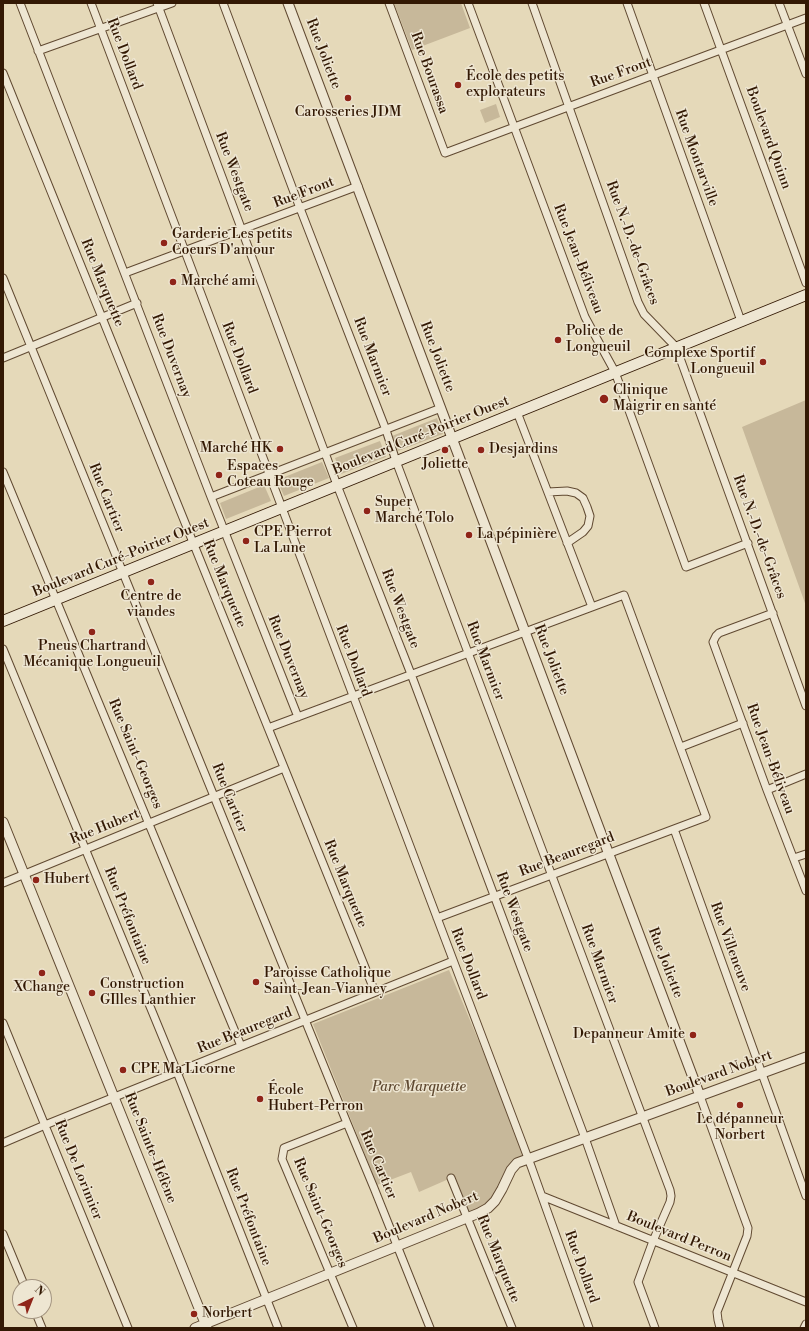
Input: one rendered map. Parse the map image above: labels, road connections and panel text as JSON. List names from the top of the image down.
{
  "streets": {
    "main road": ["Boulevard Curé-Poirier Ouest"],
    "street": [
      "Rue Dollard",
      "Rue Joliette",
      "Rue Bourassa",
      "Rue Front",
      "Boulevard Quinn",
      "Rue Montarville",
      "Rue Westgate",
      "Rue N.-D.-de-Grâces",
      "Rue Jean-Béliveau",
      "Rue Marquette",
      "Rue Duvernay",
      "Rue Marmier",
      "Rue Cartier",
      "Rue Saint-Georges",
      "Rue Hubert",
      "Rue Beauregard",
      "Rue Préfontaine",
      "Rue Villeneuve",
      "Boulevard Nobert",
      "Rue Sainte-Hélène",
      "Rue De Lorimier",
      "Boulevard Perron"
    ]
  },
  "crossings": [
    ["Rue Dollard", "Rue Front"],
    ["Rue Dollard", "Boulevard Curé-Poirier Ouest"],
    ["Rue Dollard", "Rue Beauregard"],
    ["Rue Dollard", "Boulevard Nobert"],
    ["Rue Dollard", "Boulevard Perron"],
    ["Rue Joliette", "Rue Front"],
    ["Rue Joliette", "Boulevard Curé-Poirier Ouest"],
    ["Rue Joliette", "Rue Beauregard"],
    ["Rue Joliette", "Boulevard Nobert"],
    ["Rue Joliette", "Boulevard Perron"],
    ["Rue Bourassa", "Rue Front"],
    ["Rue Front", "Boulevard Quinn"],
    ["Rue Front", "Rue Montarville"],
    ["Rue Front", "Rue Westgate"],
    ["Rue Front", "Rue N.-D.-de-Grâces"],
    ["Rue Front", "Rue Jean-Béliveau"],
    ["Rue Front", "Rue Duvernay"],
    ["Rue Front", "Rue Marmier"],
    ["Rue Montarville", "Boulevard Curé-Poirier Ouest"],
    ["Rue Westgate", "Boulevard Curé-Poirier Ouest"],
    ["Rue Westgate", "Rue Beauregard"],
    ["Rue Westgate", "Boulevard Nobert"],
    ["Rue Westgate", "Boulevard Perron"],
    ["Rue N.-D.-de-Grâces", "Rue Jean-Béliveau"],
    ["Rue N.-D.-de-Grâces", "Boulevard Curé-Poirier Ouest"],
    ["Rue Jean-Béliveau", "Boulevard Curé-Poirier Ouest"],
    ["Rue Marquette", "Boulevard Curé-Poirier Ouest"],
    ["Rue Marquette", "Rue Hubert"],
    ["Rue Marquette", "Rue Beauregard"],
    ["Rue Marquette", "Boulevard Nobert"],
    ["Rue Duvernay", "Boulevard Curé-Poirier Ouest"],
    ["Rue Marmier", "Boulevard Curé-Poirier Ouest"],
    ["Rue Marmier", "Rue Beauregard"],
    ["Rue Marmier", "Boulevard Nobert"],
    ["Rue Marmier", "Boulevard Perron"],
    ["Boulevard Curé-Poirier Ouest", "Rue Cartier"],
    ["Boulevard Curé-Poirier Ouest", "Rue Saint-Georges"],
    ["Rue Cartier", "Rue Saint-Georges"],
    ["Rue Cartier", "Rue Hubert"],
    ["Rue Cartier", "Rue Beauregard"],
    ["Rue Cartier", "Boulevard Nobert"],
    ["Rue Saint-Georges", "Rue Hubert"],
    ["Rue Saint-Georges", "Rue Beauregard"],
    ["Rue Saint-Georges", "Boulevard Nobert"],
    ["Rue Hubert", "Rue Préfontaine"],
    ["Rue Hubert", "Rue Sainte-Hélène"],
    ["Rue Beauregard", "Rue Préfontaine"],
    ["Rue Beauregard", "Rue Villeneuve"],
    ["Rue Beauregard", "Rue Sainte-Hélène"],
    ["Rue Beauregard", "Rue De Lorimier"],
    ["Rue Préfontaine", "Boulevard Nobert"],
    ["Rue Villeneuve", "Boulevard Nobert"],
    ["Boulevard Nobert", "Rue Sainte-Hélène"]
  ],
  "parks": ["Parc Marquette"],
  "places": [
    "École des petits explorateurs",
    "Carosseries JDM",
    "Garderie Les petits Coeurs D'amour",
    "Marché ami",
    "Police de Longueuil",
    "Complexe Sportif Longueuil",
    "Clinique Maigrir en santé",
    "Marché HK",
    "Joliette",
    "Desjardins",
    "Espaces Coteau Rouge",
    "Super Marché Tolo",
    "La pépinière",
    "CPE Pierrot La Lune",
    "Centre de viandes",
    "Pneus Chartrand Mécanique Longueuil",
    "Hubert",
    "XChange",
    "Paroisse Catholique Saint-Jean-Vianney",
    "Construction GIlles Lanthier",
    "Depanneur Amite",
    "CPE Ma Licorne",
    "École Hubert-Perron",
    "Le dépanneur Norbert",
    "Norbert"
  ],
  "north": "top right"
}
